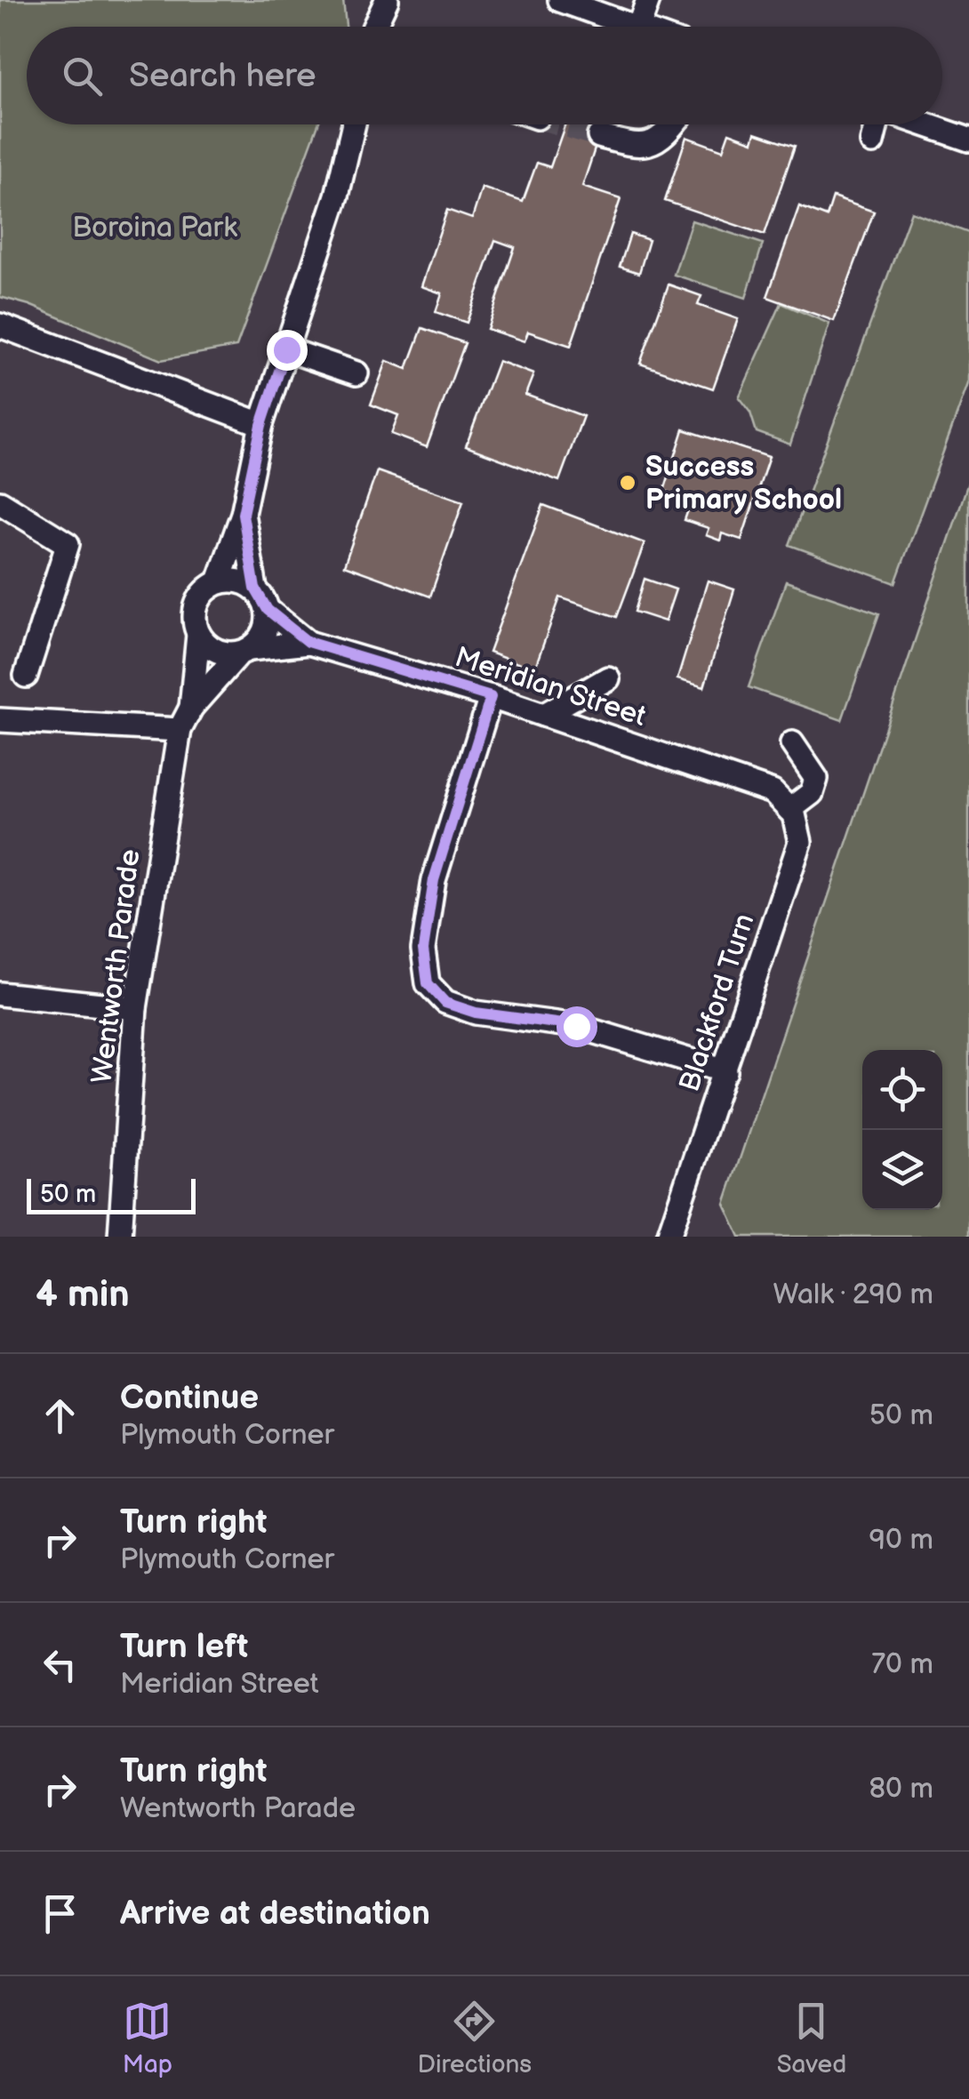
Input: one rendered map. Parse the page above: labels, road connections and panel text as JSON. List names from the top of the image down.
{
  "streets": {
    "street": ["Meridian Street", "Wentworth Parade", "Blackford Turn"]
  },
  "crossings": [
    ["Meridian Street", "Wentworth Parade"],
    ["Meridian Street", "Blackford Turn"]
  ],
  "parks": ["Boroina Park"],
  "places": ["Success Primary School"],
  "scale_bar": "50 m",
  "page": {
    "search": "Search here",
    "scale": "50 m",
    "heading": ["4 min", "Walk · 290 m"],
    "list": [
      ["Continue", "Plymouth Corner", "50 m"],
      ["Turn right", "Plymouth Corner", "90 m"],
      ["Turn left", "Meridian Street", "70 m"],
      ["Turn right", "Wentworth Parade", "80 m"],
      "Arrive at destination"
    ],
    "nav": ["Map", "Directions", "Saved"]
  }
}
